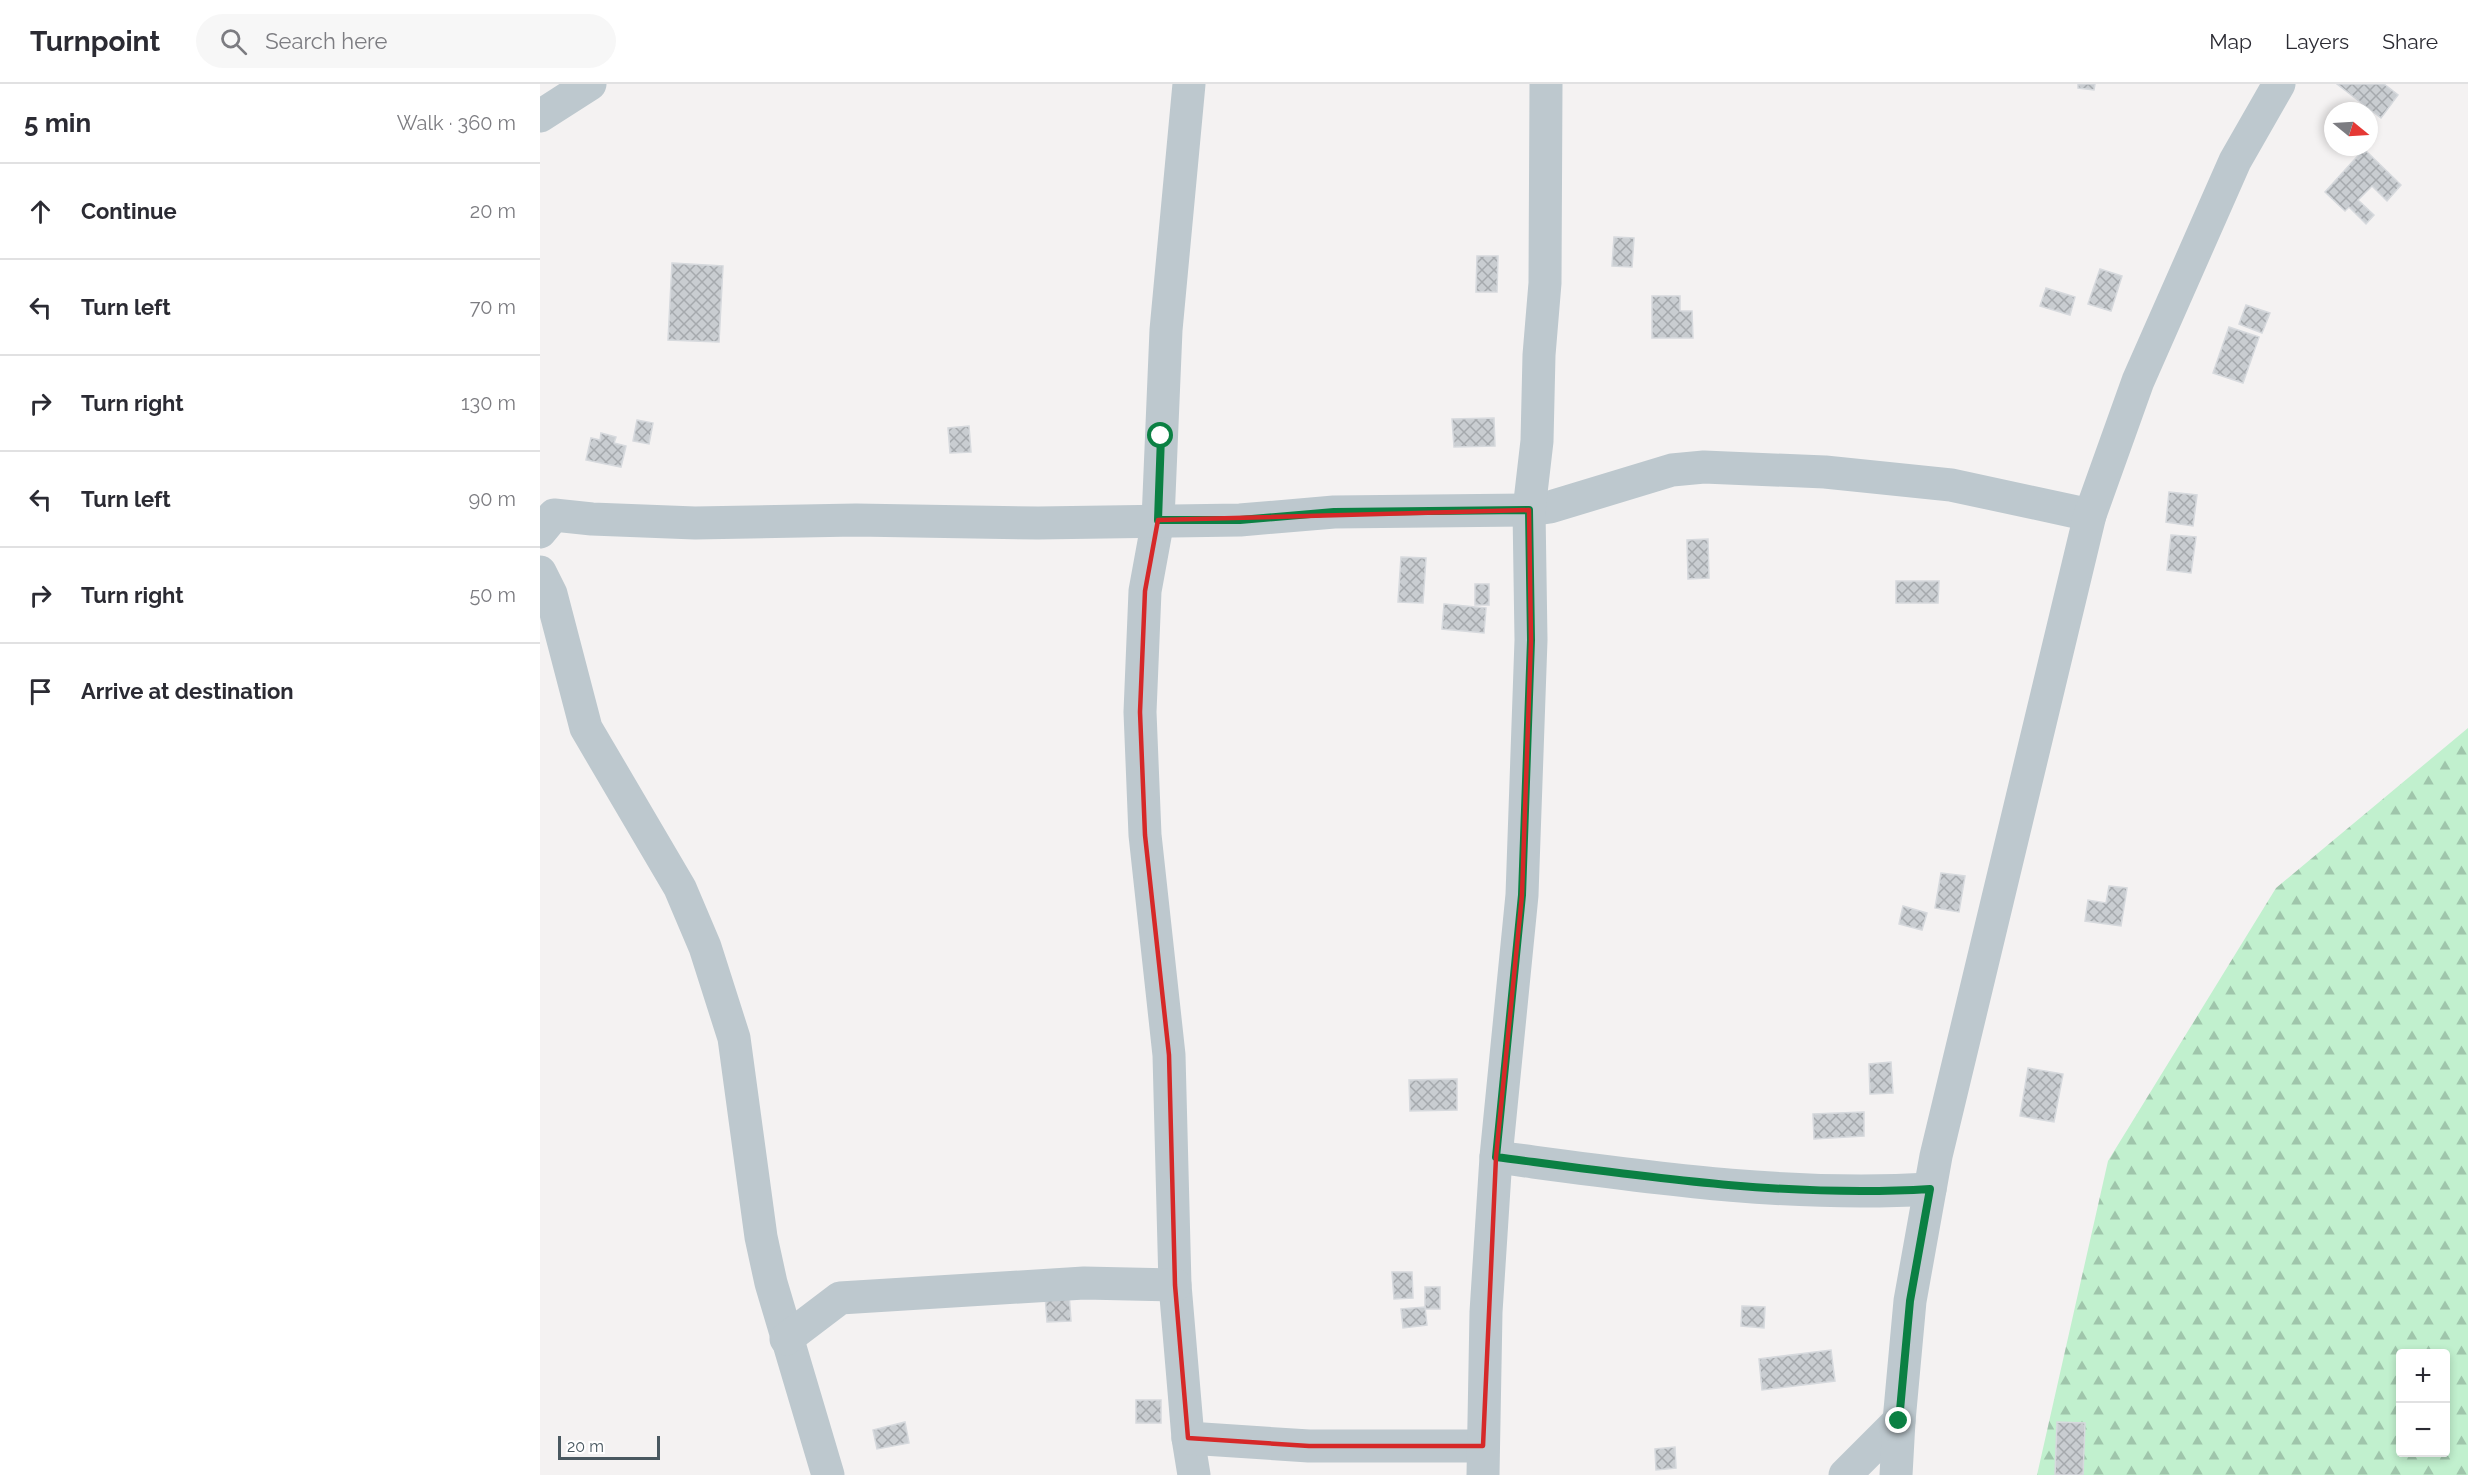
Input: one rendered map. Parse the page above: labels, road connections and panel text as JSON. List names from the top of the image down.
{
  "scale_bar": "20 m",
  "north": "right",
  "page": {
    "header": "Turnpoint",
    "search": "Search here",
    "nav": ["Map", "Layers", "Share"],
    "heading": ["5 min", "Walk · 360 m"],
    "list": [
      ["Continue", "20 m"],
      ["Turn left", "70 m"],
      ["Turn right", "130 m"],
      ["Turn left", "90 m"],
      ["Turn right", "50 m"],
      "Arrive at destination"
    ],
    "map_buttons": ["+", "−"],
    "scale": "20 m"
  }
}
